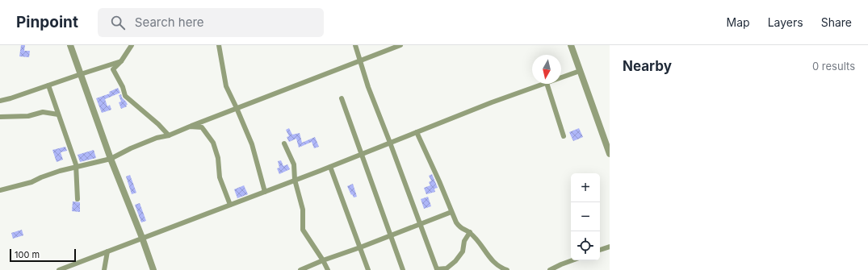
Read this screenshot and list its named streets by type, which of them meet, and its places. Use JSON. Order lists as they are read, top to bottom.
{
  "scale_bar": "100 m",
  "north": "bottom",
  "page": {
    "header": "Pinpoint",
    "search": "Search here",
    "nav": ["Map", "Layers", "Share"],
    "heading": ["Nearby", "0 results"],
    "map_buttons": ["+", "−"],
    "scale": "100 m"
  }
}
